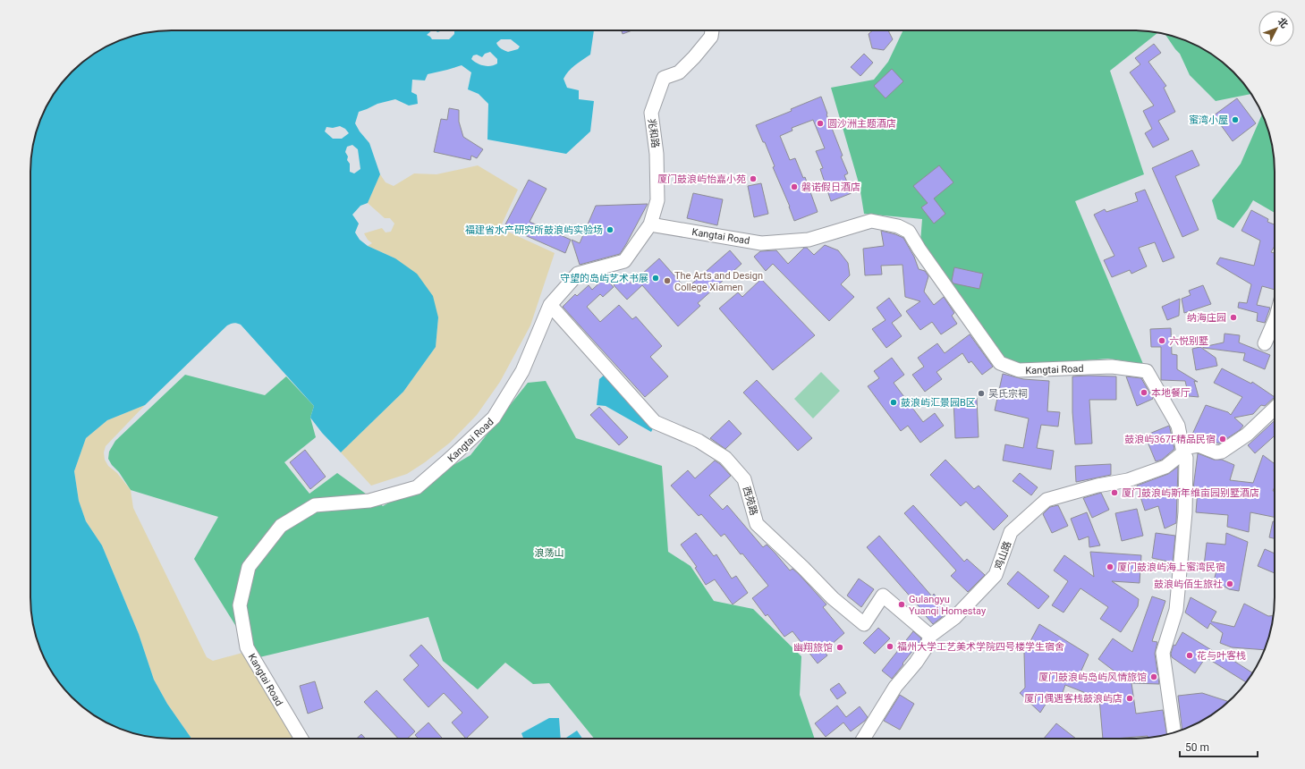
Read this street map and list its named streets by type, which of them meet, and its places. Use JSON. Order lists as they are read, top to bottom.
{
  "streets": {
    "street": [
      "兆和路",
      "Kangtai Road",
      "西苑路",
      "鸡山路"
    ]
  },
  "crossings": [
    ["兆和路", "Kangtai Road"],
    ["Kangtai Road", "西苑路"],
    ["Kangtai Road", "鸡山路"],
    ["西苑路", "鸡山路"]
  ],
  "parks": ["浪荡山"],
  "places": [
    "蜜湾小屋",
    "圆沙洲主题酒店",
    "厦门鼓浪屿怡嘉小苑",
    "磐诺假日酒店",
    "福建省水产研究所鼓浪屿实验场",
    "守望的岛屿艺术书展",
    "The Arts and Design College Xiamen",
    "纳海庄园",
    "六悦别墅",
    "本地餐厅",
    "吴氏宗祠",
    "鼓浪屿汇景园B区",
    "鼓浪屿367F精品民宿",
    "厦门鼓浪屿斯年维亩园别墅酒店",
    "厦门鼓浪屿海上蜜湾民宿",
    "鼓浪屿佰生旅社",
    "Gulangyu Yuanqi Homestay",
    "福州大学工艺美术学院四号楼学生宿舍",
    "幽翔旅馆",
    "花与叶客栈",
    "厦门鼓浪屿岛屿风情旅馆",
    "厦门偶遇客栈鼓浪屿店"
  ],
  "scale_bar": "50 m",
  "north": "top right"
}
